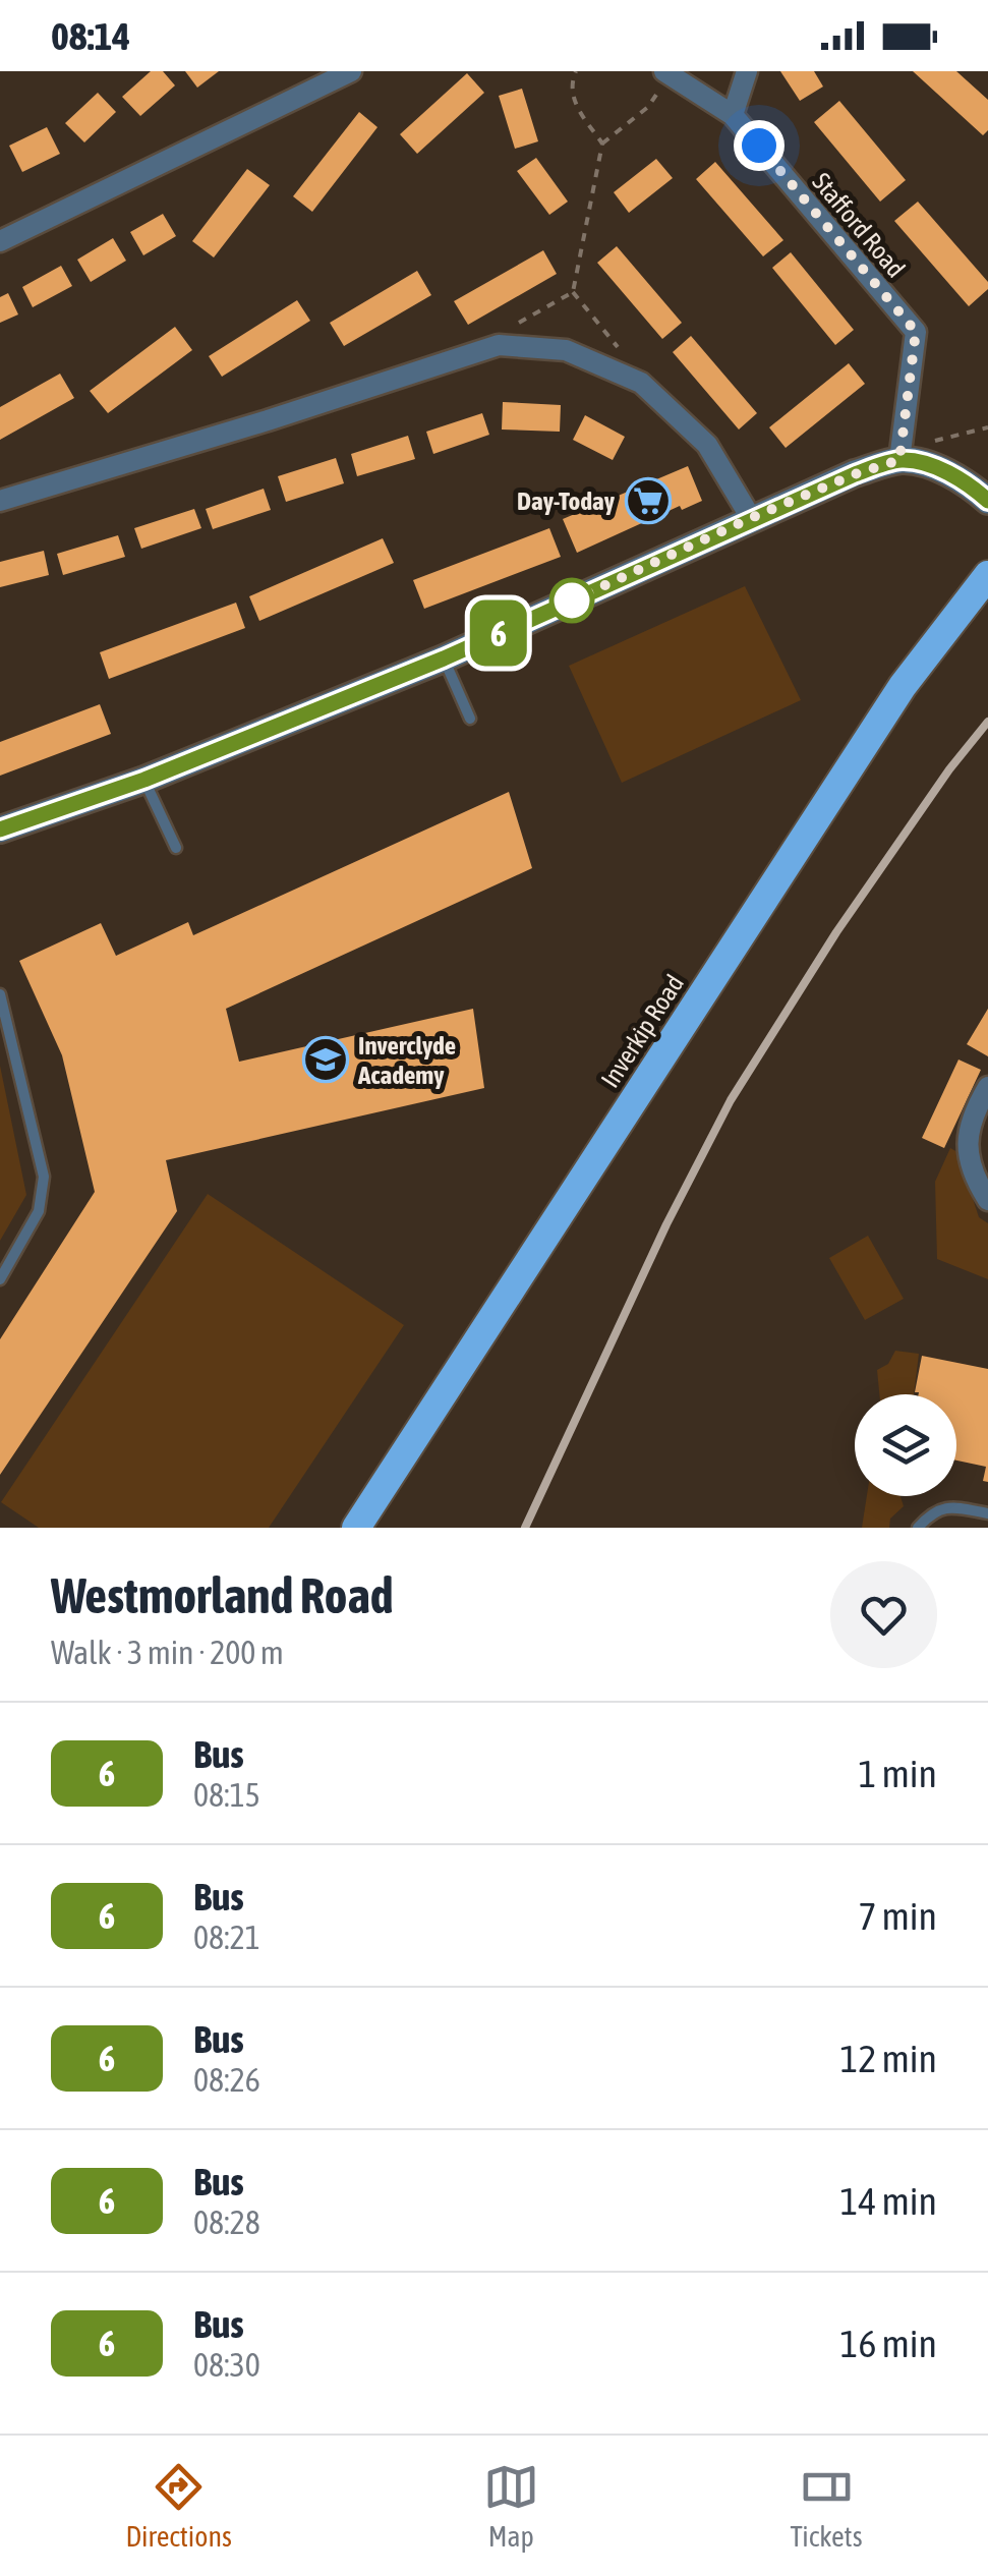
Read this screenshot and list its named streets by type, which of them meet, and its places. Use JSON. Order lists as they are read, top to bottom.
{
  "streets": {
    "highway": ["Inverkip Road"],
    "street": ["Stafford Road"]
  },
  "places": {
    "supermarket": ["Day-Today"],
    "school or university": ["Inverclyde Academy"]
  },
  "lines": ["bus line 6"],
  "page": {
    "status": "08:14",
    "on_map": "6",
    "heading": ["Westmorland Road", "Walk · 3 min · 200 m"],
    "list": [
      {
        "mark": "6",
        "name": "Bus",
        "note": "08:15",
        "value": "1 min"
      },
      {
        "mark": "6",
        "name": "Bus",
        "note": "08:21",
        "value": "7 min"
      },
      {
        "mark": "6",
        "name": "Bus",
        "note": "08:26",
        "value": "12 min"
      },
      {
        "mark": "6",
        "name": "Bus",
        "note": "08:28",
        "value": "14 min"
      },
      {
        "mark": "6",
        "name": "Bus",
        "note": "08:30",
        "value": "16 min"
      }
    ],
    "tabs": ["Directions", "Map", "Tickets"]
  }
}
